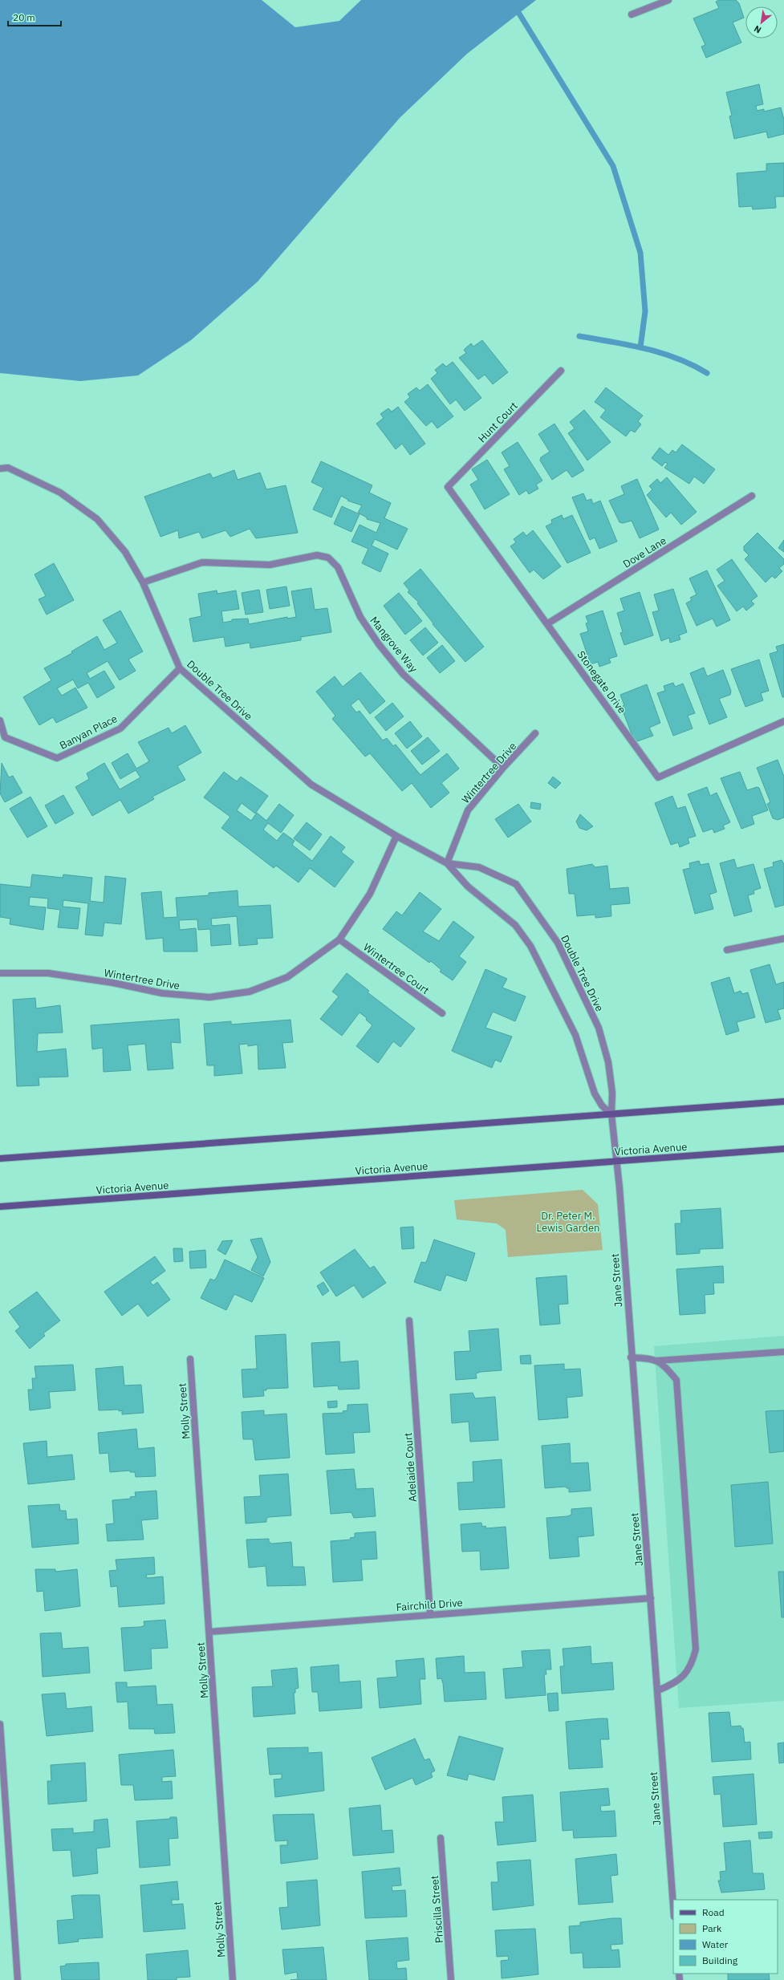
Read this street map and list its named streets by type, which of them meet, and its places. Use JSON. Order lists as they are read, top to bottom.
{
  "streets": {
    "main road": ["Victoria Avenue"],
    "street": [
      "Hunt Court",
      "Dove Lane",
      "Mangrove Way",
      "Stonegate Drive",
      "Double Tree Drive",
      "Banyan Place",
      "Wintertree Drive",
      "Wintertree Court",
      "Jane Street",
      "Molly Street",
      "Adelaide Court",
      "Fairchild Drive",
      "Priscilla Street"
    ]
  },
  "crossings": [
    ["Hunt Court", "Stonegate Drive"],
    ["Dove Lane", "Stonegate Drive"],
    ["Mangrove Way", "Double Tree Drive"],
    ["Mangrove Way", "Wintertree Drive"],
    ["Double Tree Drive", "Banyan Place"],
    ["Double Tree Drive", "Wintertree Drive"],
    ["Double Tree Drive", "Victoria Avenue"],
    ["Double Tree Drive", "Jane Street"],
    ["Wintertree Drive", "Wintertree Court"],
    ["Victoria Avenue", "Jane Street"],
    ["Jane Street", "Fairchild Drive"],
    ["Molly Street", "Fairchild Drive"],
    ["Adelaide Court", "Fairchild Drive"]
  ],
  "parks": ["Dr. Peter M. Lewis Garden"],
  "legend": [
    "Road",
    "Park",
    "Water",
    "Building"
  ],
  "scale_bar": "20 m",
  "north": "bottom left"
}
